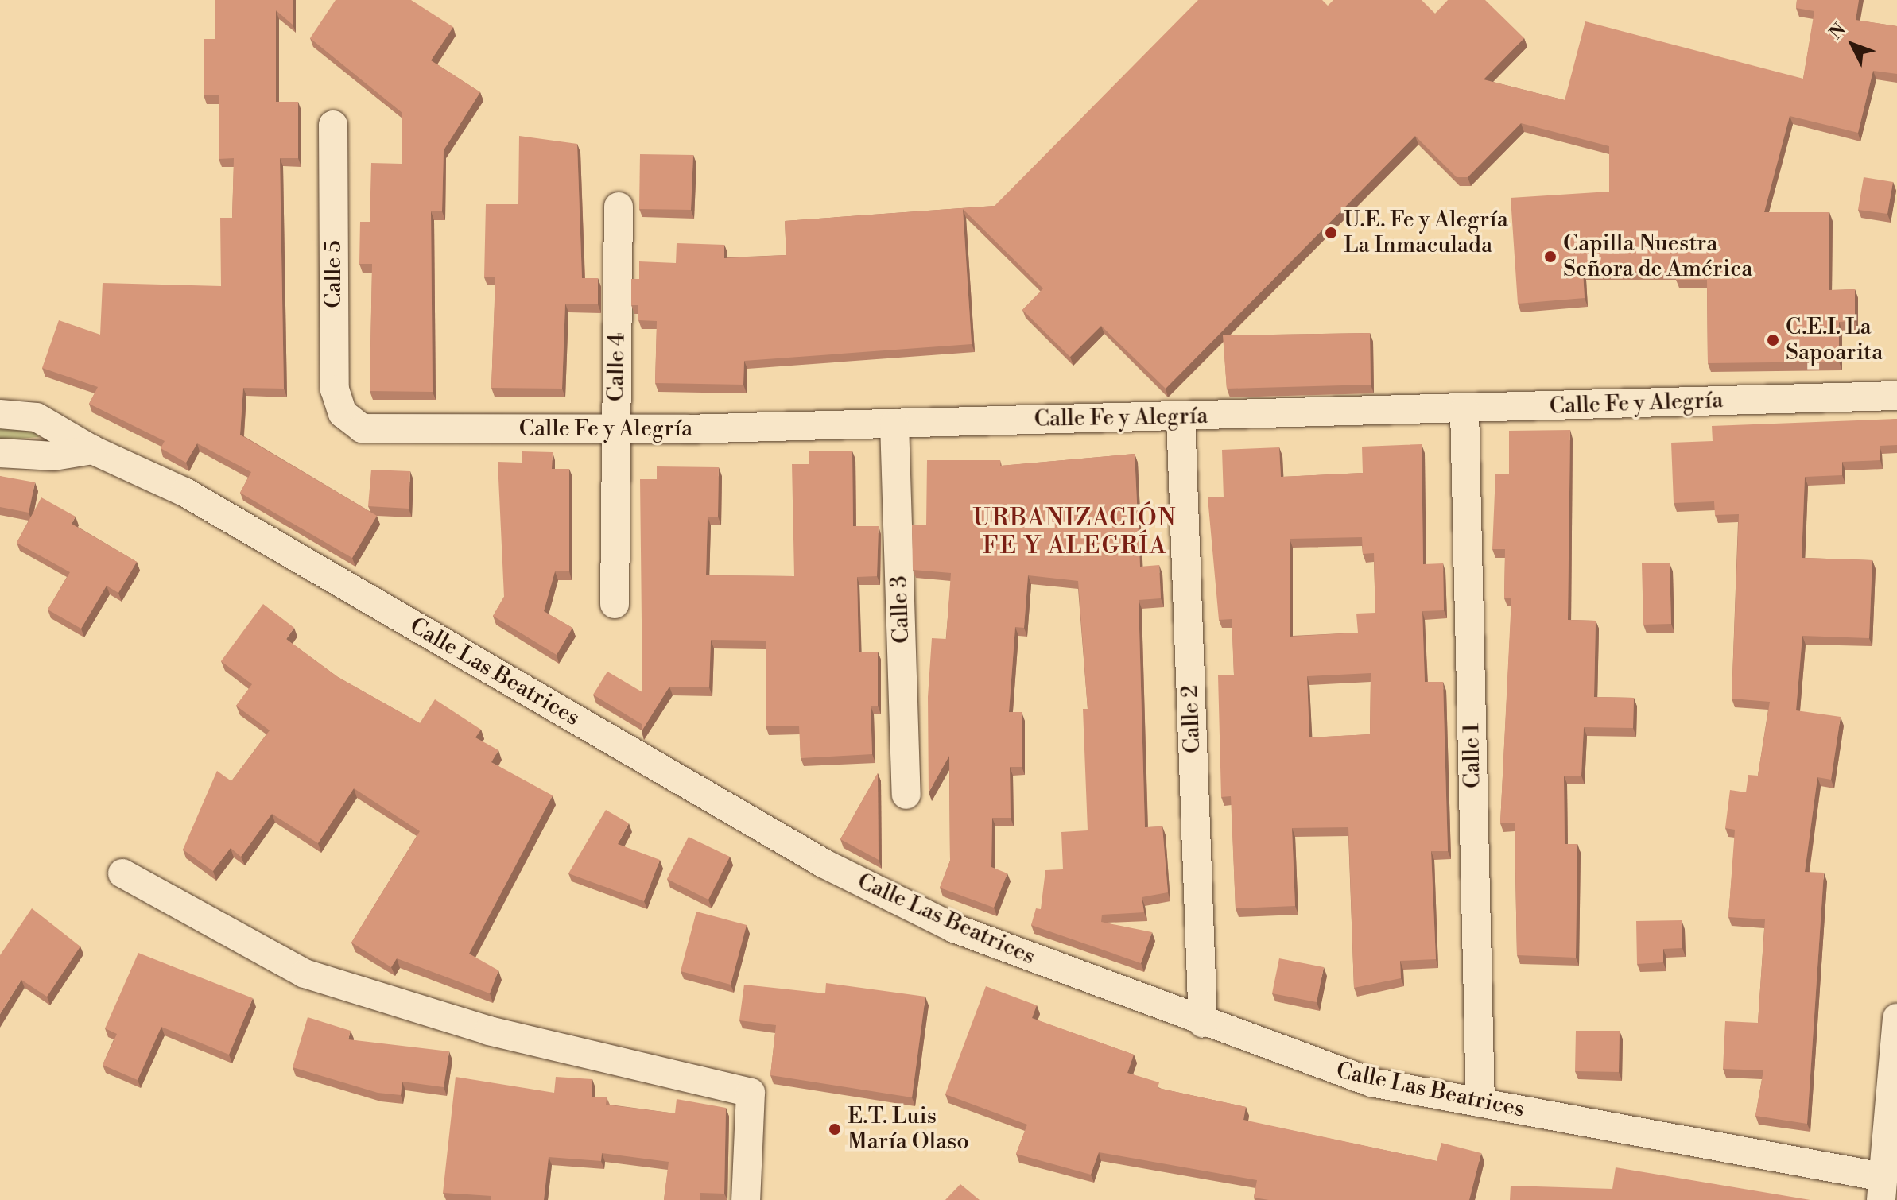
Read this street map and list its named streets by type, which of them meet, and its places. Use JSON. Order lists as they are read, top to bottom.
{
  "streets": {
    "street": [
      "Calle 5",
      "Calle 4",
      "Calle Fe y Alegría",
      "Calle 3",
      "Calle Las Beatrices",
      "Calle 2",
      "Calle 1"
    ]
  },
  "crossings": [
    ["Calle 5", "Calle Fe y Alegría"],
    ["Calle 4", "Calle Fe y Alegría"],
    ["Calle Fe y Alegría", "Calle 3"],
    ["Calle Fe y Alegría", "Calle 2"],
    ["Calle Fe y Alegría", "Calle 1"],
    ["Calle Las Beatrices", "Calle 2"],
    ["Calle Las Beatrices", "Calle 1"]
  ],
  "districts": ["URBANIZACIÓN FE Y ALEGRÍA"],
  "places": [
    "U.E. Fe y Alegría La Inmaculada",
    "Capilla Nuestra Señora de América",
    "C.E.I. La Sapoarita",
    "E.T. Luis María Olaso"
  ],
  "north": "top left"
}
